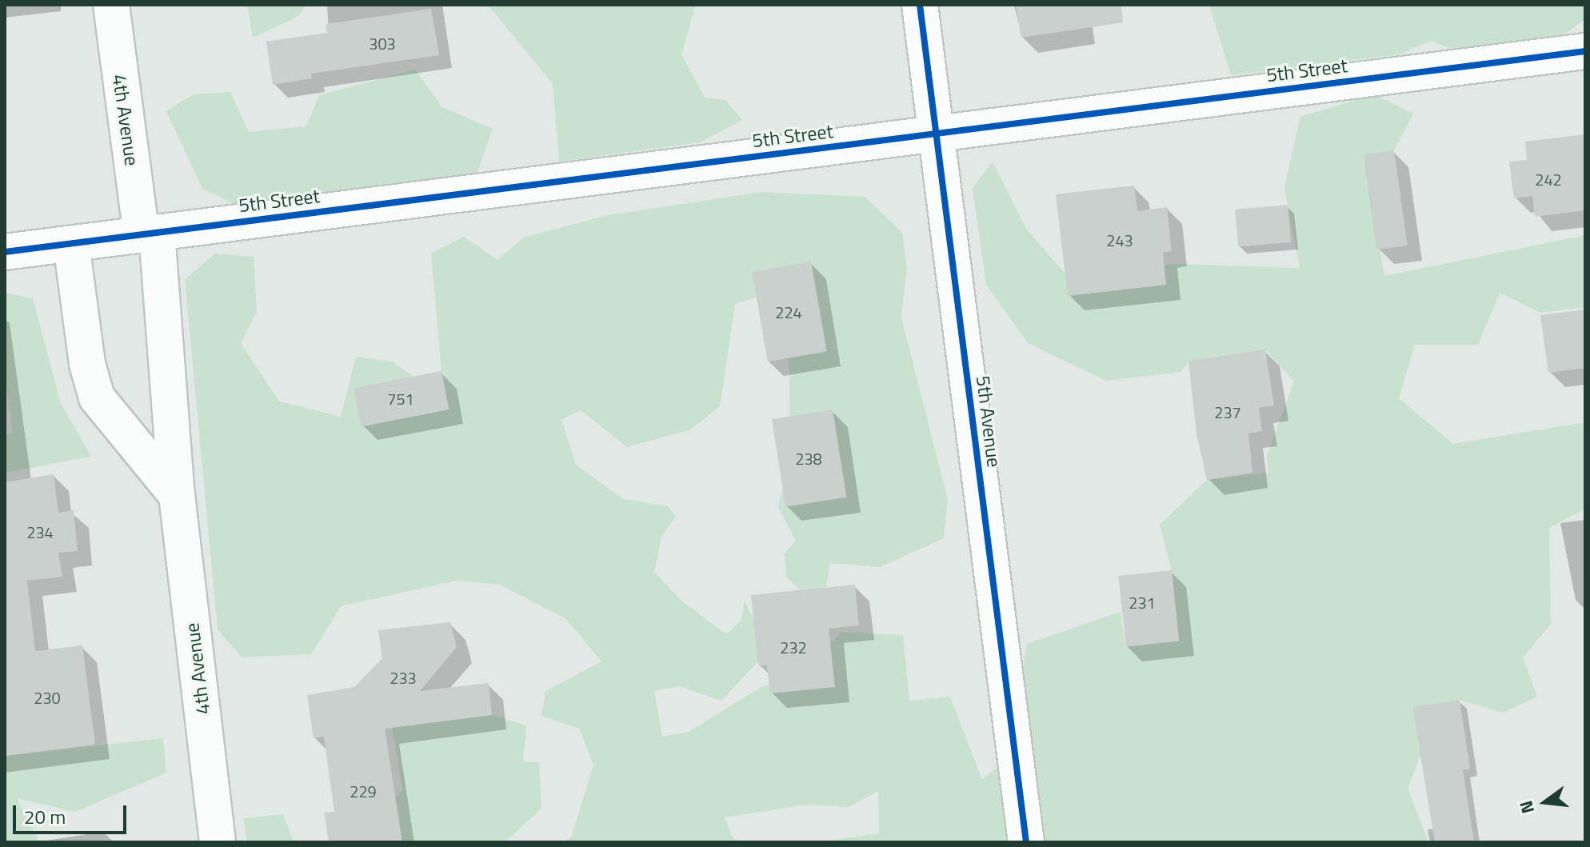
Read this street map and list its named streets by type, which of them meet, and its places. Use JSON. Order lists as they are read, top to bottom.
{
  "streets": {
    "street": ["5th Street", "4th Avenue", "5th Avenue"]
  },
  "crossings": [
    ["5th Street", "4th Avenue"],
    ["5th Street", "5th Avenue"]
  ],
  "house_numbers": [
    "303",
    "242",
    "243",
    "224",
    "751",
    "237",
    "238",
    "234",
    "231",
    "232",
    "233",
    "230",
    "229"
  ],
  "scale_bar": "20 m",
  "north": "left"
}
